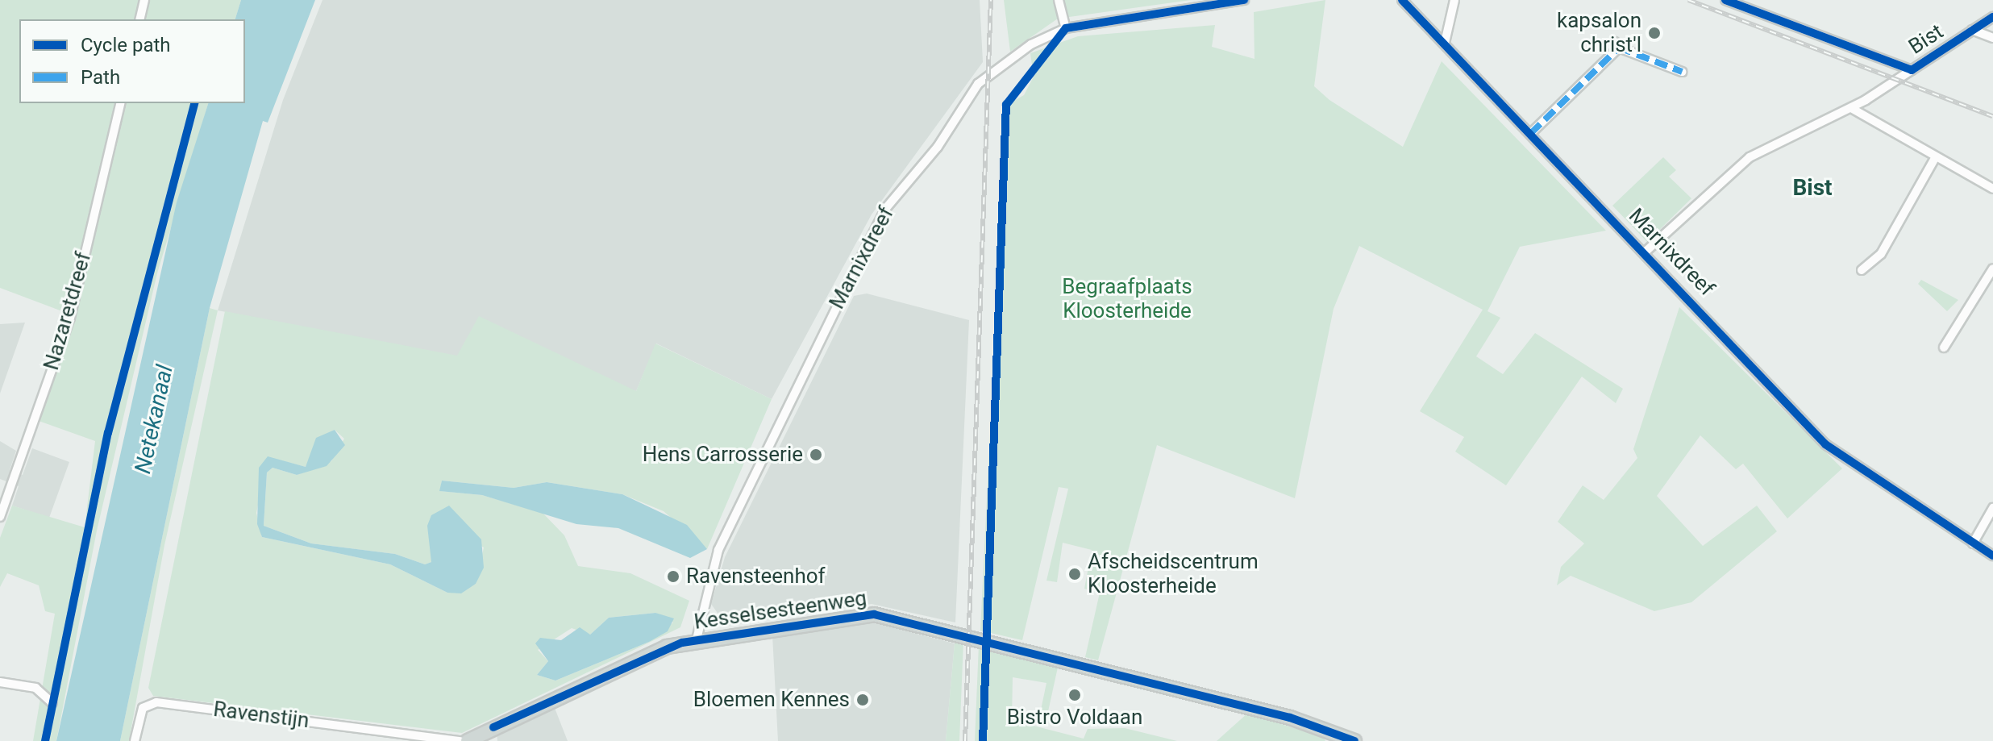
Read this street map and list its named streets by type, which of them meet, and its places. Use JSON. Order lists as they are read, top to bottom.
{
  "streets": {
    "main road": ["Kesselsesteenweg"],
    "street": [
      "Bist",
      "Marnixdreef",
      "Nazaretdreef",
      "Ravenstijn"
    ]
  },
  "crossings": [
    ["Bist", "Marnixdreef"],
    ["Marnixdreef", "Kesselsesteenweg"]
  ],
  "districts": ["Bist"],
  "water": ["Netekanaal"],
  "parks": ["Begraafplaats Kloosterheide"],
  "places": [
    "kapsalon christ'l",
    "Hens Carrosserie",
    "Afscheidscentrum Kloosterheide",
    "Ravensteenhof",
    "Bistro Voldaan",
    "Bloemen Kennes"
  ],
  "legend": ["Cycle path", "Path"]
}
